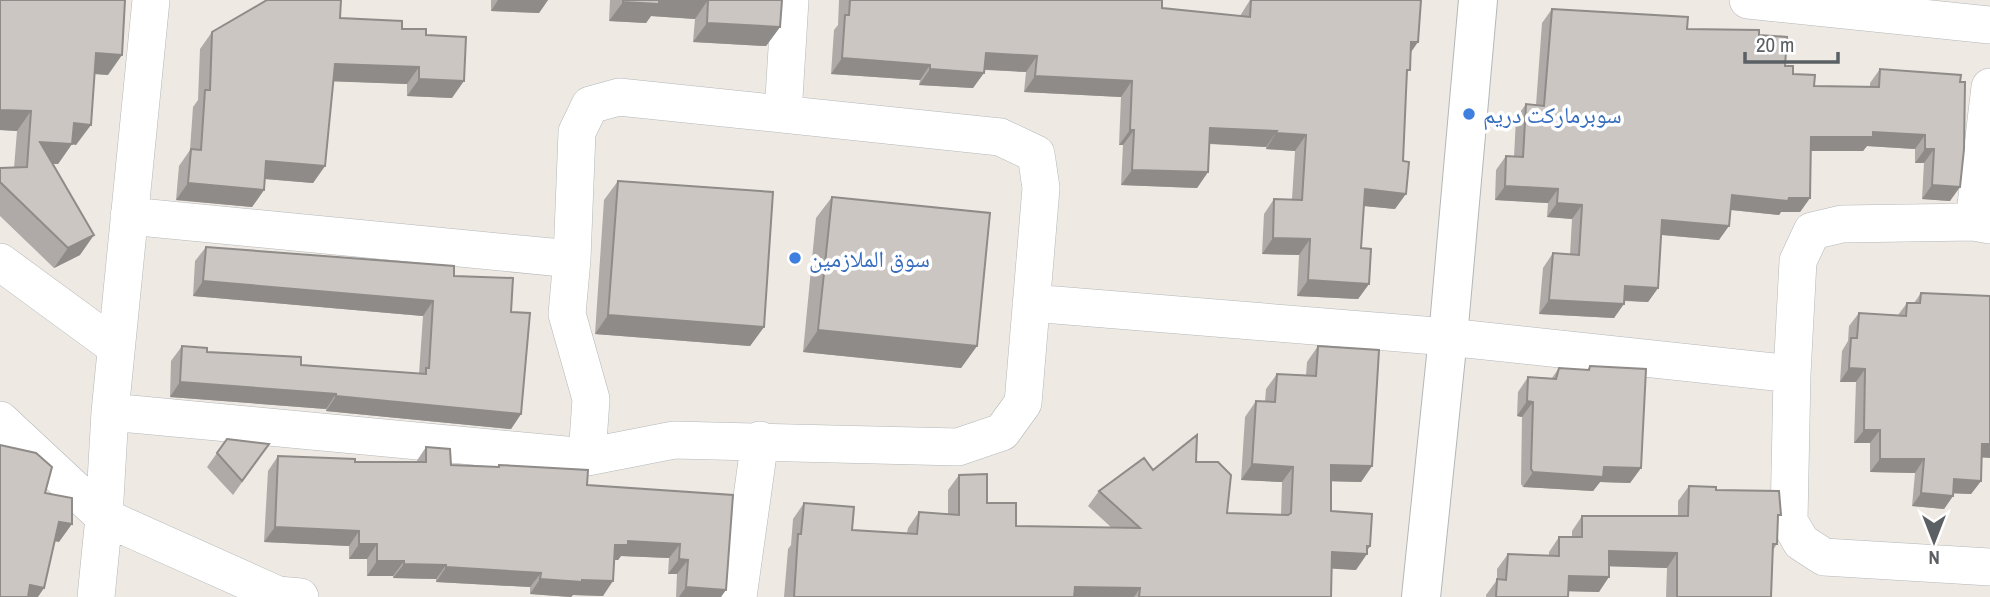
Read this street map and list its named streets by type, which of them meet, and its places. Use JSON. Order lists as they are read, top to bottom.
{
  "places": ["سوبرماركت دريم", "سوق الملازمين"],
  "scale_bar": "20 m",
  "north": "bottom"
}
